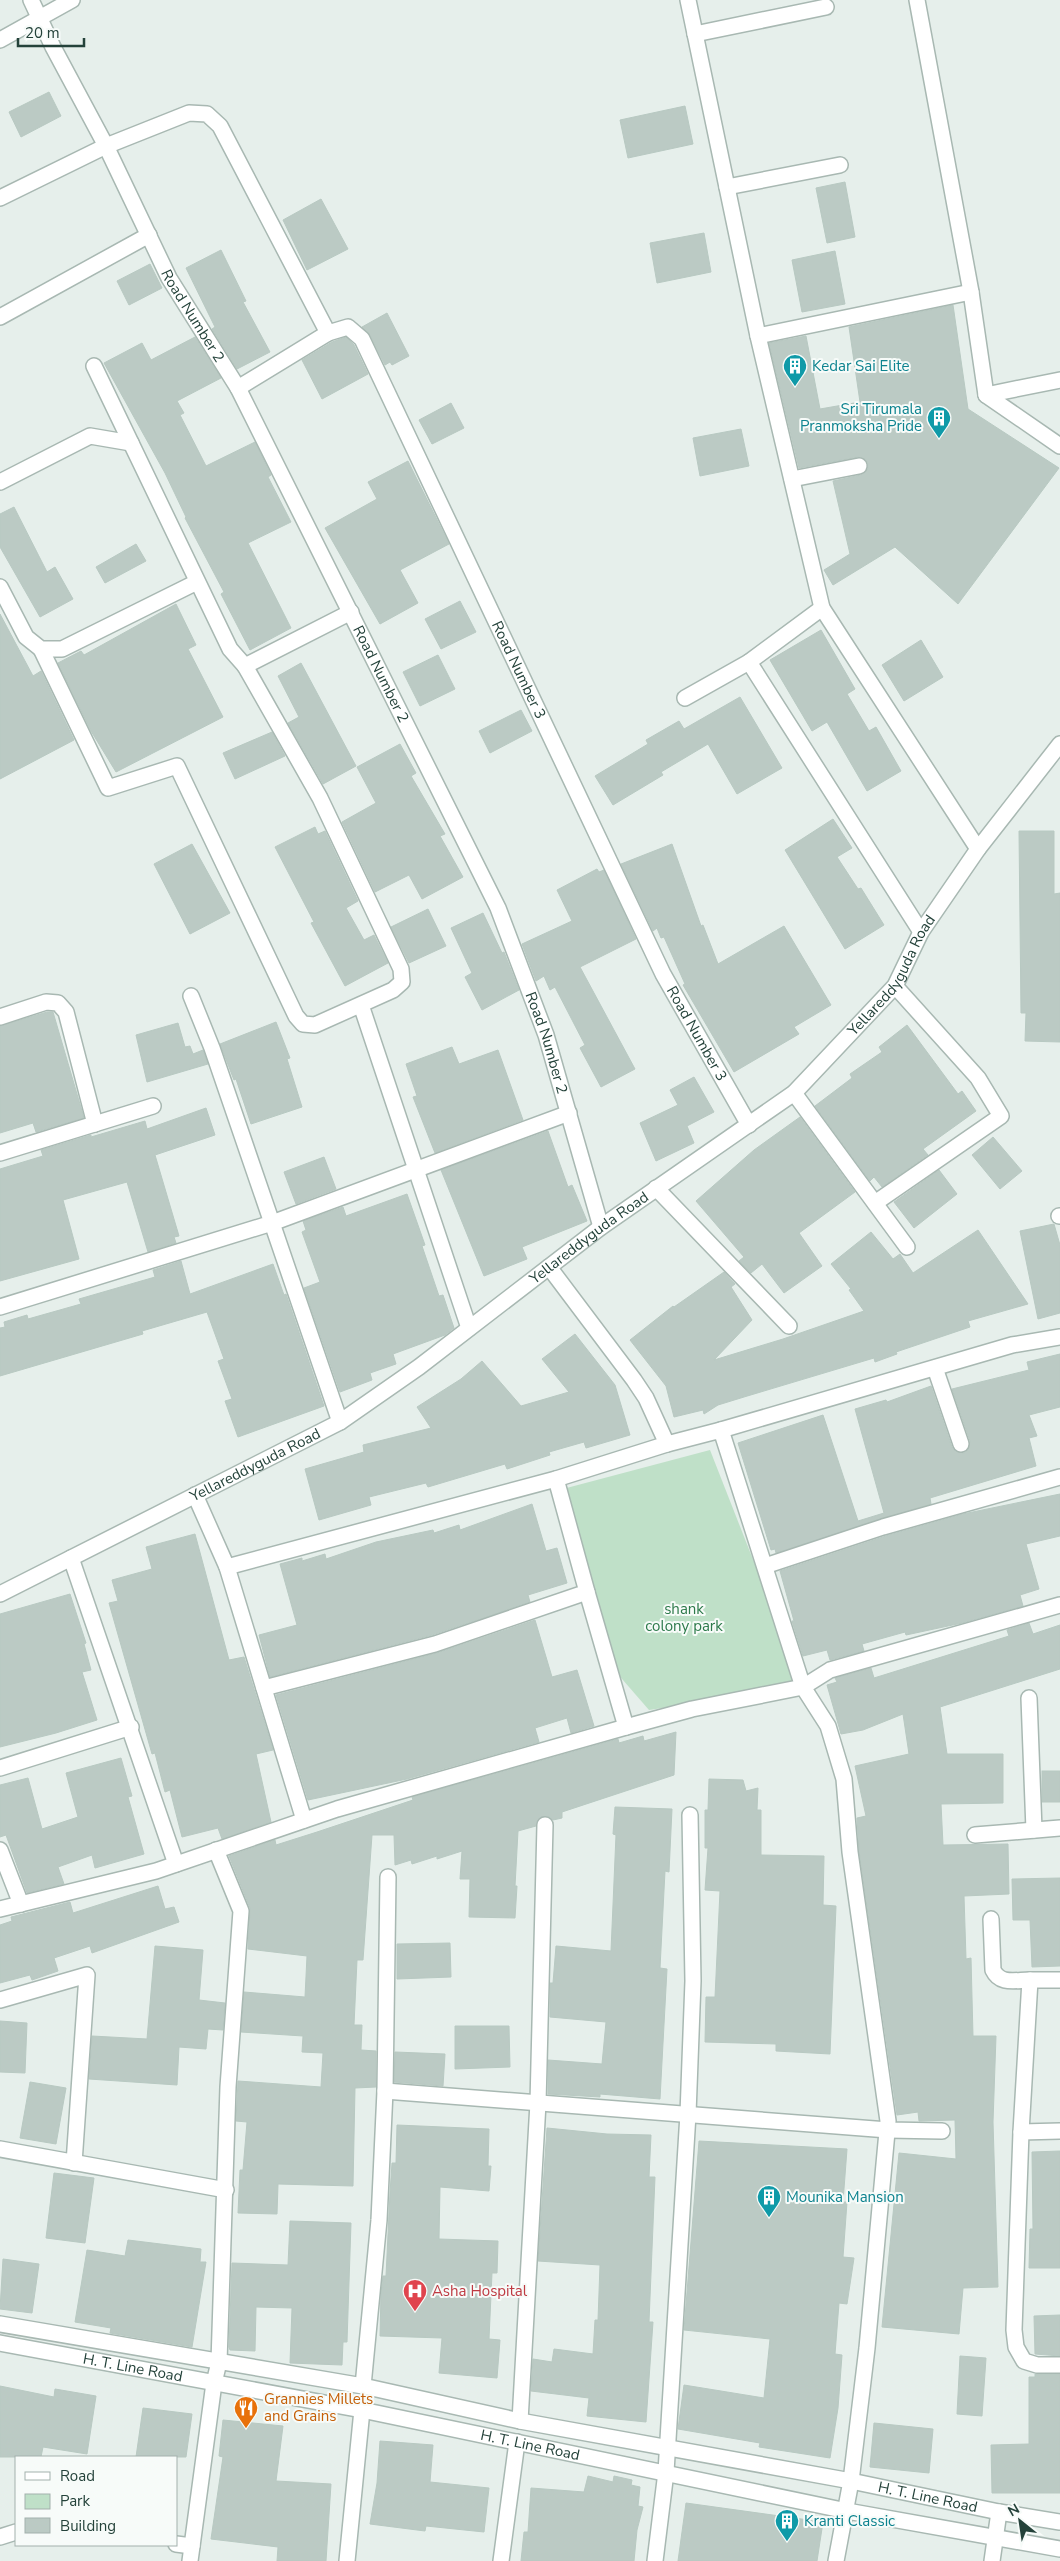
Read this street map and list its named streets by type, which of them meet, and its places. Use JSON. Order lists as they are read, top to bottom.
{
  "streets": {
    "street": [
      "Road Number 2",
      "Road Number 3",
      "Yellareddyguda Road",
      "H. T. Line Road"
    ]
  },
  "crossings": [
    ["Road Number 2", "Road Number 3"],
    ["Road Number 2", "Yellareddyguda Road"],
    ["Road Number 3", "Yellareddyguda Road"]
  ],
  "parks": ["shank colony park"],
  "places": {
    "building": [
      "Kedar Sai Elite",
      "Sri Tirumala Pranmoksha Pride",
      "Mounika Mansion",
      "Kranti Classic"
    ],
    "hospital": ["Asha Hospital"],
    "restaurant": ["Grannies Millets and Grains"]
  },
  "legend": ["Road", "Park", "Building"],
  "scale_bar": "20 m",
  "north": "top left"
}
